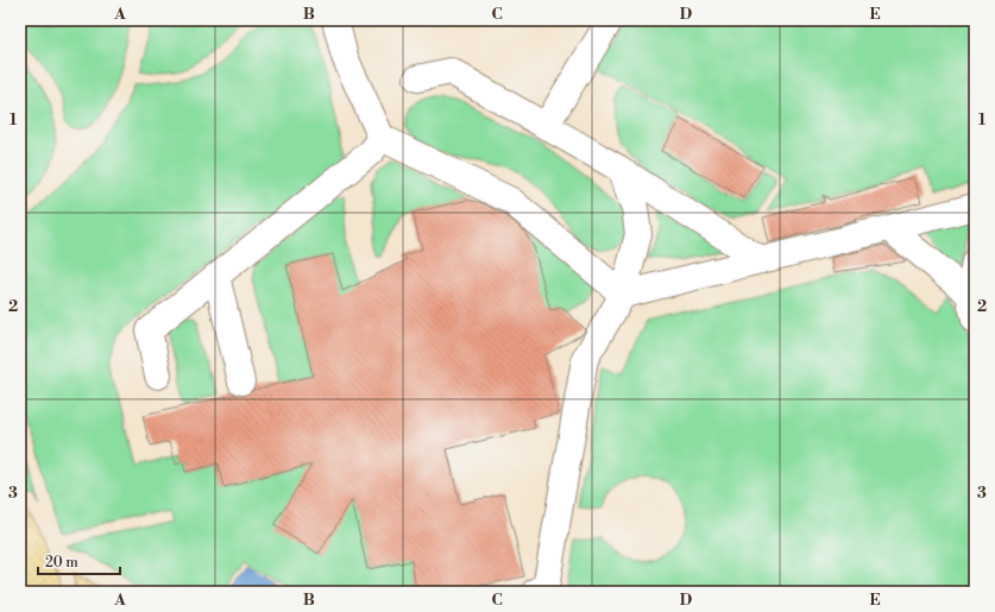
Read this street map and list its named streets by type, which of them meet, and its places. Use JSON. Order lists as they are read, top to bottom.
{
  "scale_bar": "20 m",
  "grid": {
    "columns": [
      "A",
      "B",
      "C",
      "D",
      "E"
    ],
    "rows": ["1", "2", "3"]
  }
}
